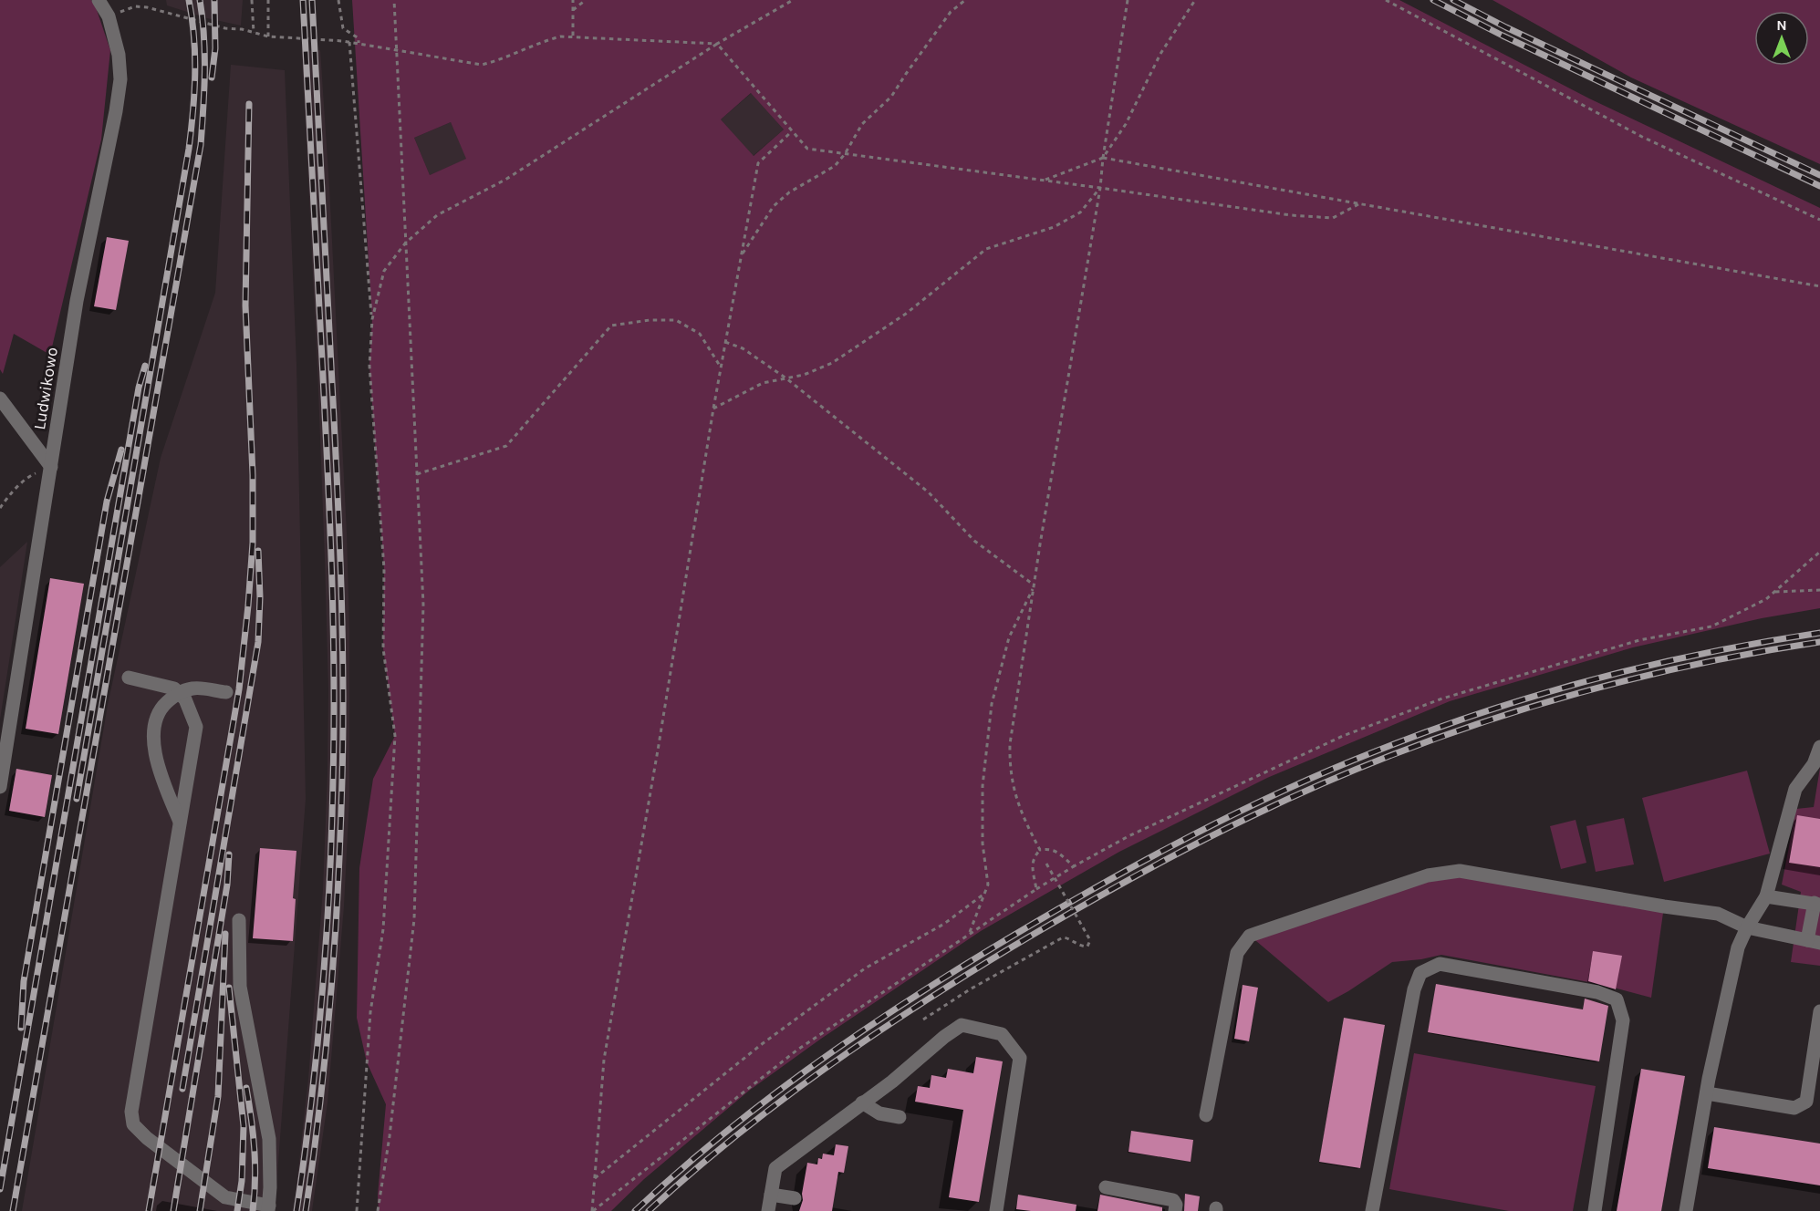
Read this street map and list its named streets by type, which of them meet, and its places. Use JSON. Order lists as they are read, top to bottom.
{
  "streets": {
    "street": ["Ludwikowo"]
  },
  "north": "top"
}
